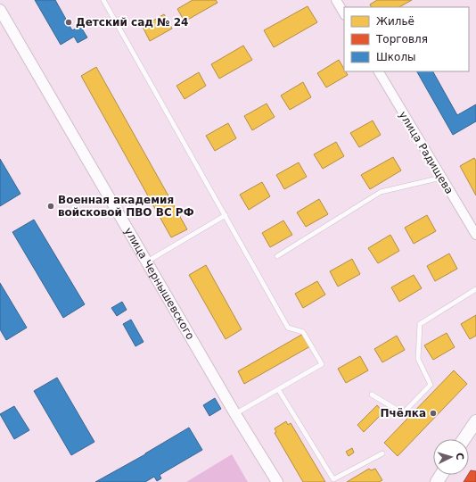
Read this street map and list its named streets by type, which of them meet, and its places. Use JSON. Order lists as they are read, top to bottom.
{
  "streets": {
    "street": ["улица Радищева", "улица Чернышевского"]
  },
  "places": ["Детский сад № 24", "Военная академия войсковой ПВО ВС РФ", "Пчёлка"],
  "legend": ["Жильё", "Торговля", "Школы"],
  "north": "right"
}
